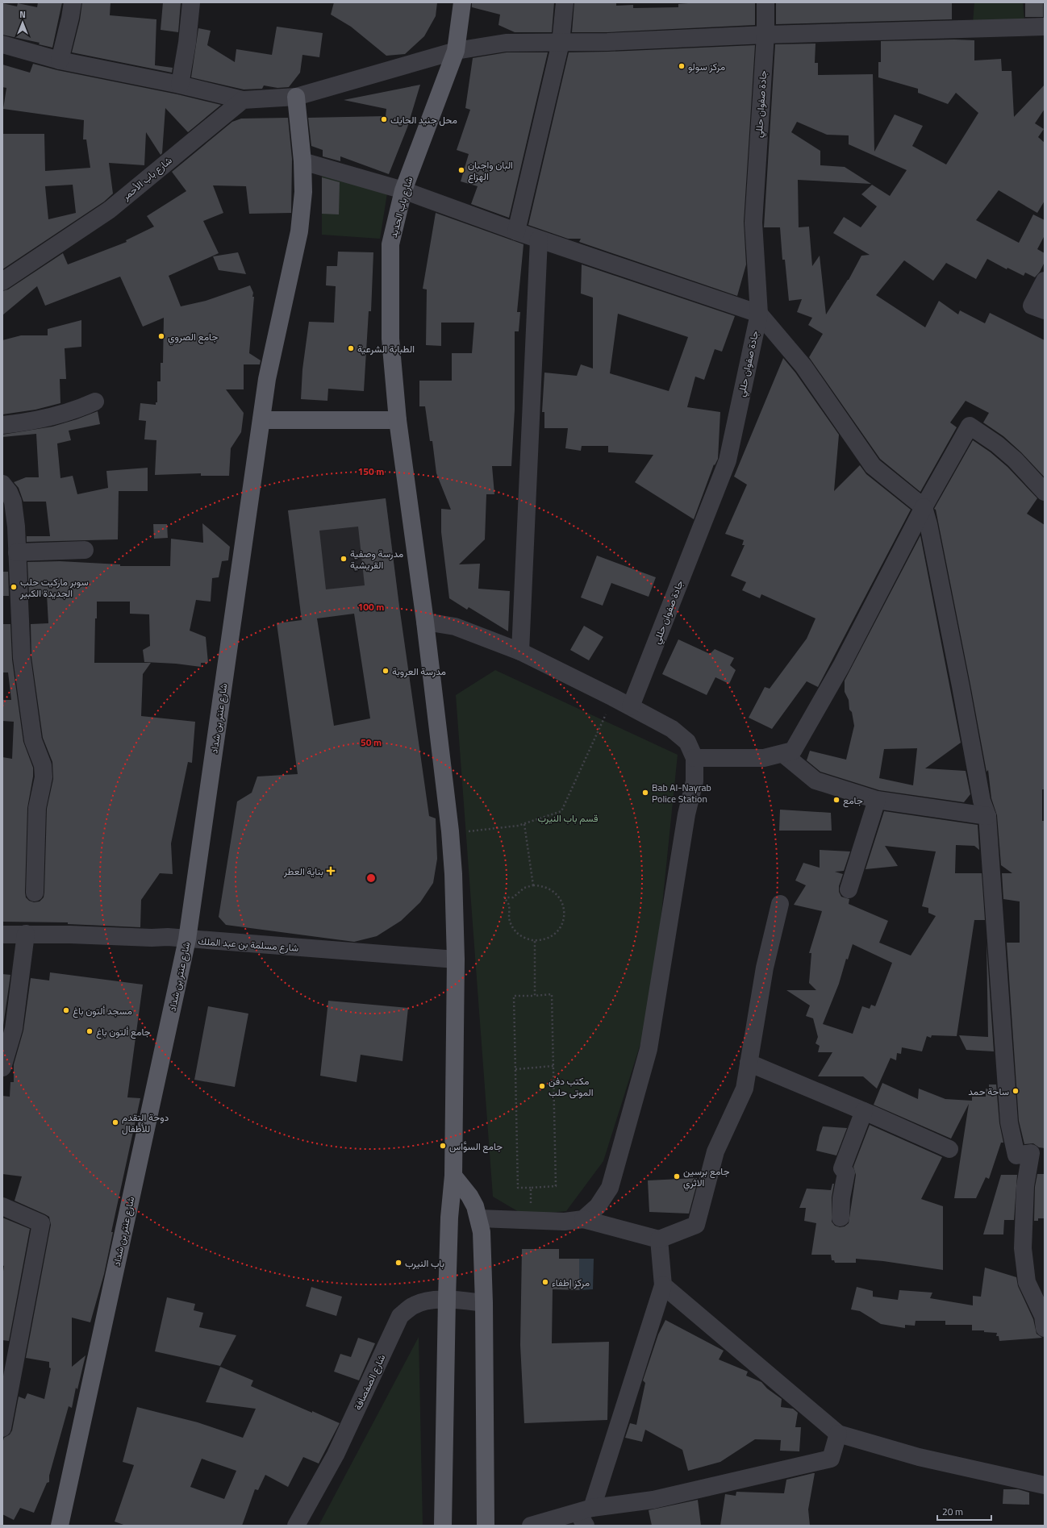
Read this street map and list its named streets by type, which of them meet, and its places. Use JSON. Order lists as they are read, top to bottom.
{
  "streets": {
    "main road": ["شارع باب الحديد", "شارع عنتر بن شداد"],
    "street": [
      "جادة صفوان حللي",
      "شارع باب الأحمر",
      "شارع مسلمة بن عبد الملك",
      "شارع الصفصافة"
    ]
  },
  "crossings": [
    ["شارع باب الحديد", "شارع مسلمة بن عبد الملك"],
    ["شارع باب الحديد", "شارع الصفصافة"],
    ["شارع عنتر بن شداد", "شارع مسلمة بن عبد الملك"]
  ],
  "parks": ["قسم باب النيرب"],
  "places": {
    "other": [
      "مركز سولو",
      "محل جنيد الحايك",
      "البان واجبان الهزاع",
      "جامع الصروي",
      "الطبابة الشرعية",
      "مدرسة وصفية القريشية",
      "سوبر ماركيت حلب الجديدة الكبير",
      "مدرسة العروبة",
      "Bab Al-Nayrab Police Station",
      "جامع",
      "مسجد ألتون باغ",
      "جامع ألتون باغ",
      "مكتب دفن الموتى حلب",
      "ساحة حمد",
      "دوحة التقدم للأطفال",
      "جامع السوَّاس",
      "جامع برسين الاثري",
      "باب النيرب",
      "مركز إطفاء"
    ],
    "health": ["بناية العطر"]
  },
  "scale_bar": "20 m",
  "north": "top",
  "rings": ["150 m", "100 m", "50 m"]
}
